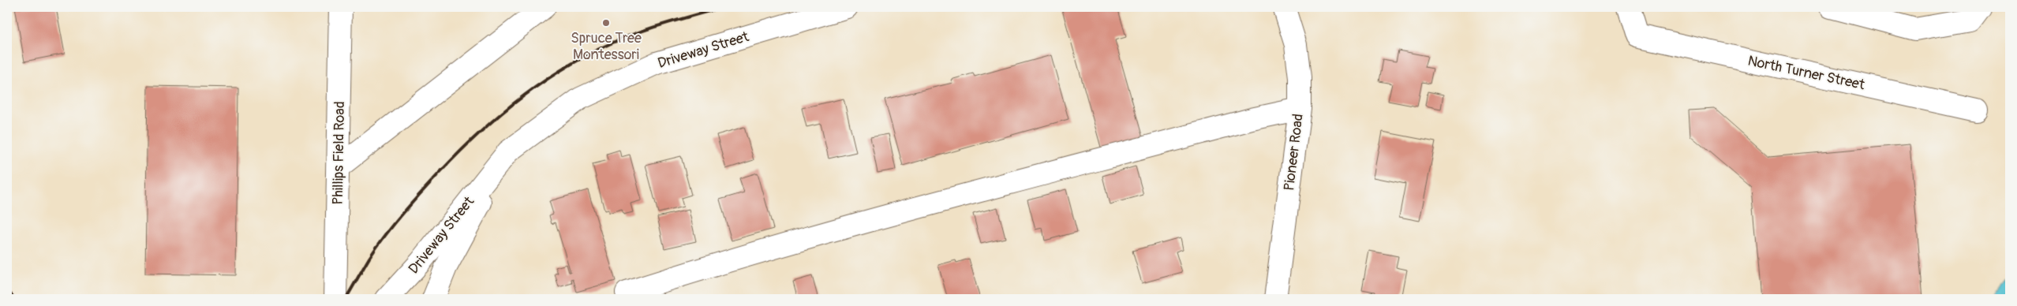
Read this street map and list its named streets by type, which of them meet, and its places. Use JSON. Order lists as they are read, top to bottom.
{
  "streets": {
    "street": [
      "Driveway Street",
      "North Turner Street",
      "Pioneer Road",
      "Phillips Field Road"
    ]
  },
  "places": ["Spruce Tree Montessori"]
}
